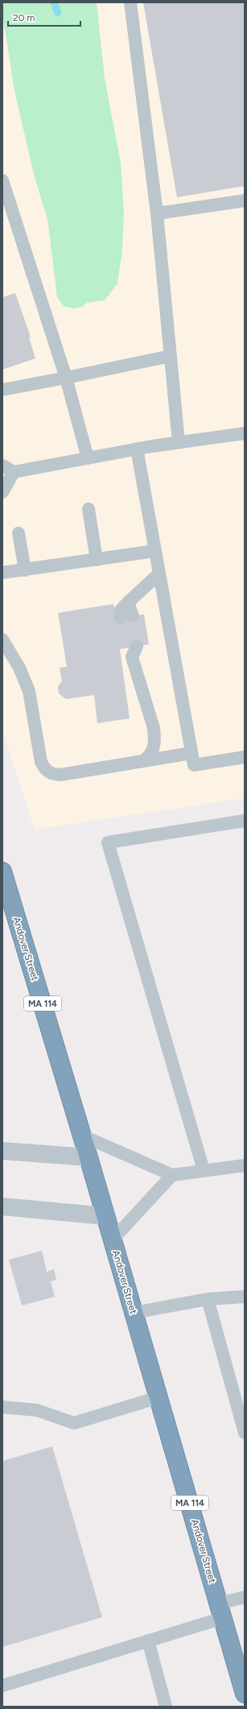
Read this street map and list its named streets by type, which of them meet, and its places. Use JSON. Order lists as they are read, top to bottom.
{
  "streets": {
    "highway": ["Andover Street", "MA 114"]
  },
  "scale_bar": "20 m"
}
